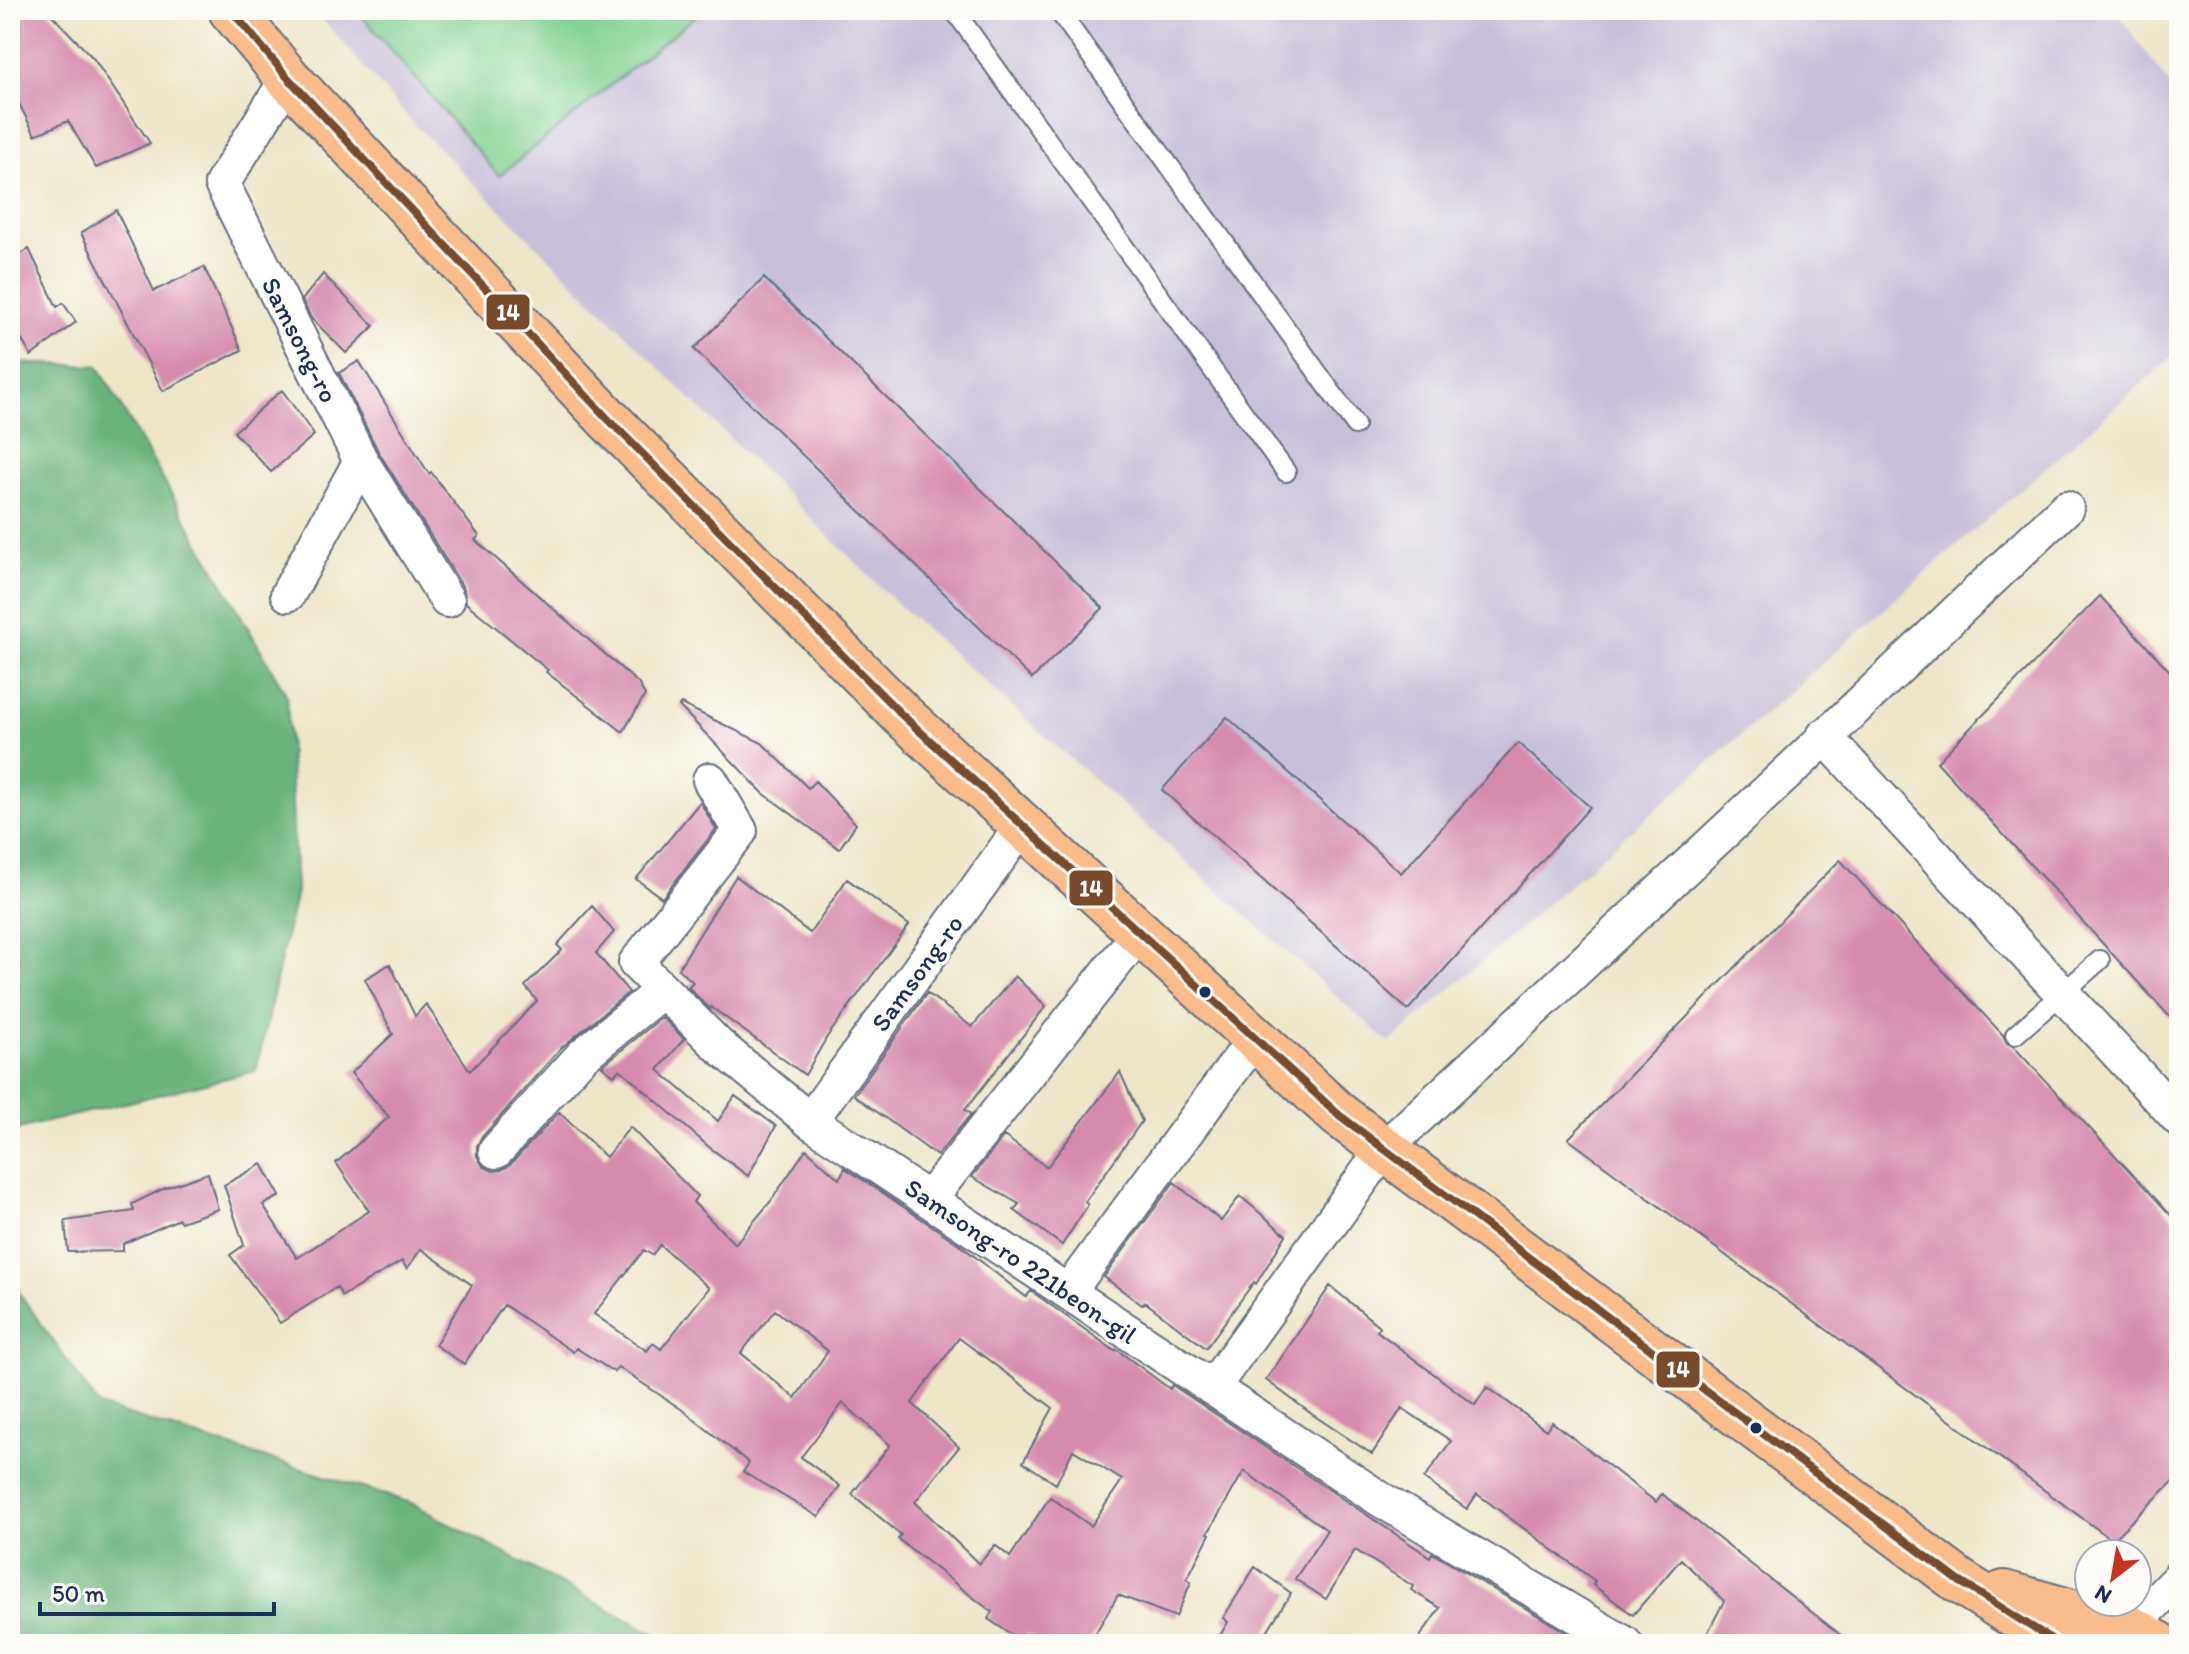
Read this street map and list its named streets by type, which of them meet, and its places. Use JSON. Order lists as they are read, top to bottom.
{
  "streets": {
    "street": ["Samsong-ro", "Samsong-ro 221beon-gil"]
  },
  "crossings": [
    ["Samsong-ro", "Samsong-ro 221beon-gil"]
  ],
  "lines": ["transit line 14"],
  "scale_bar": "50 m",
  "north": "bottom left"
}
